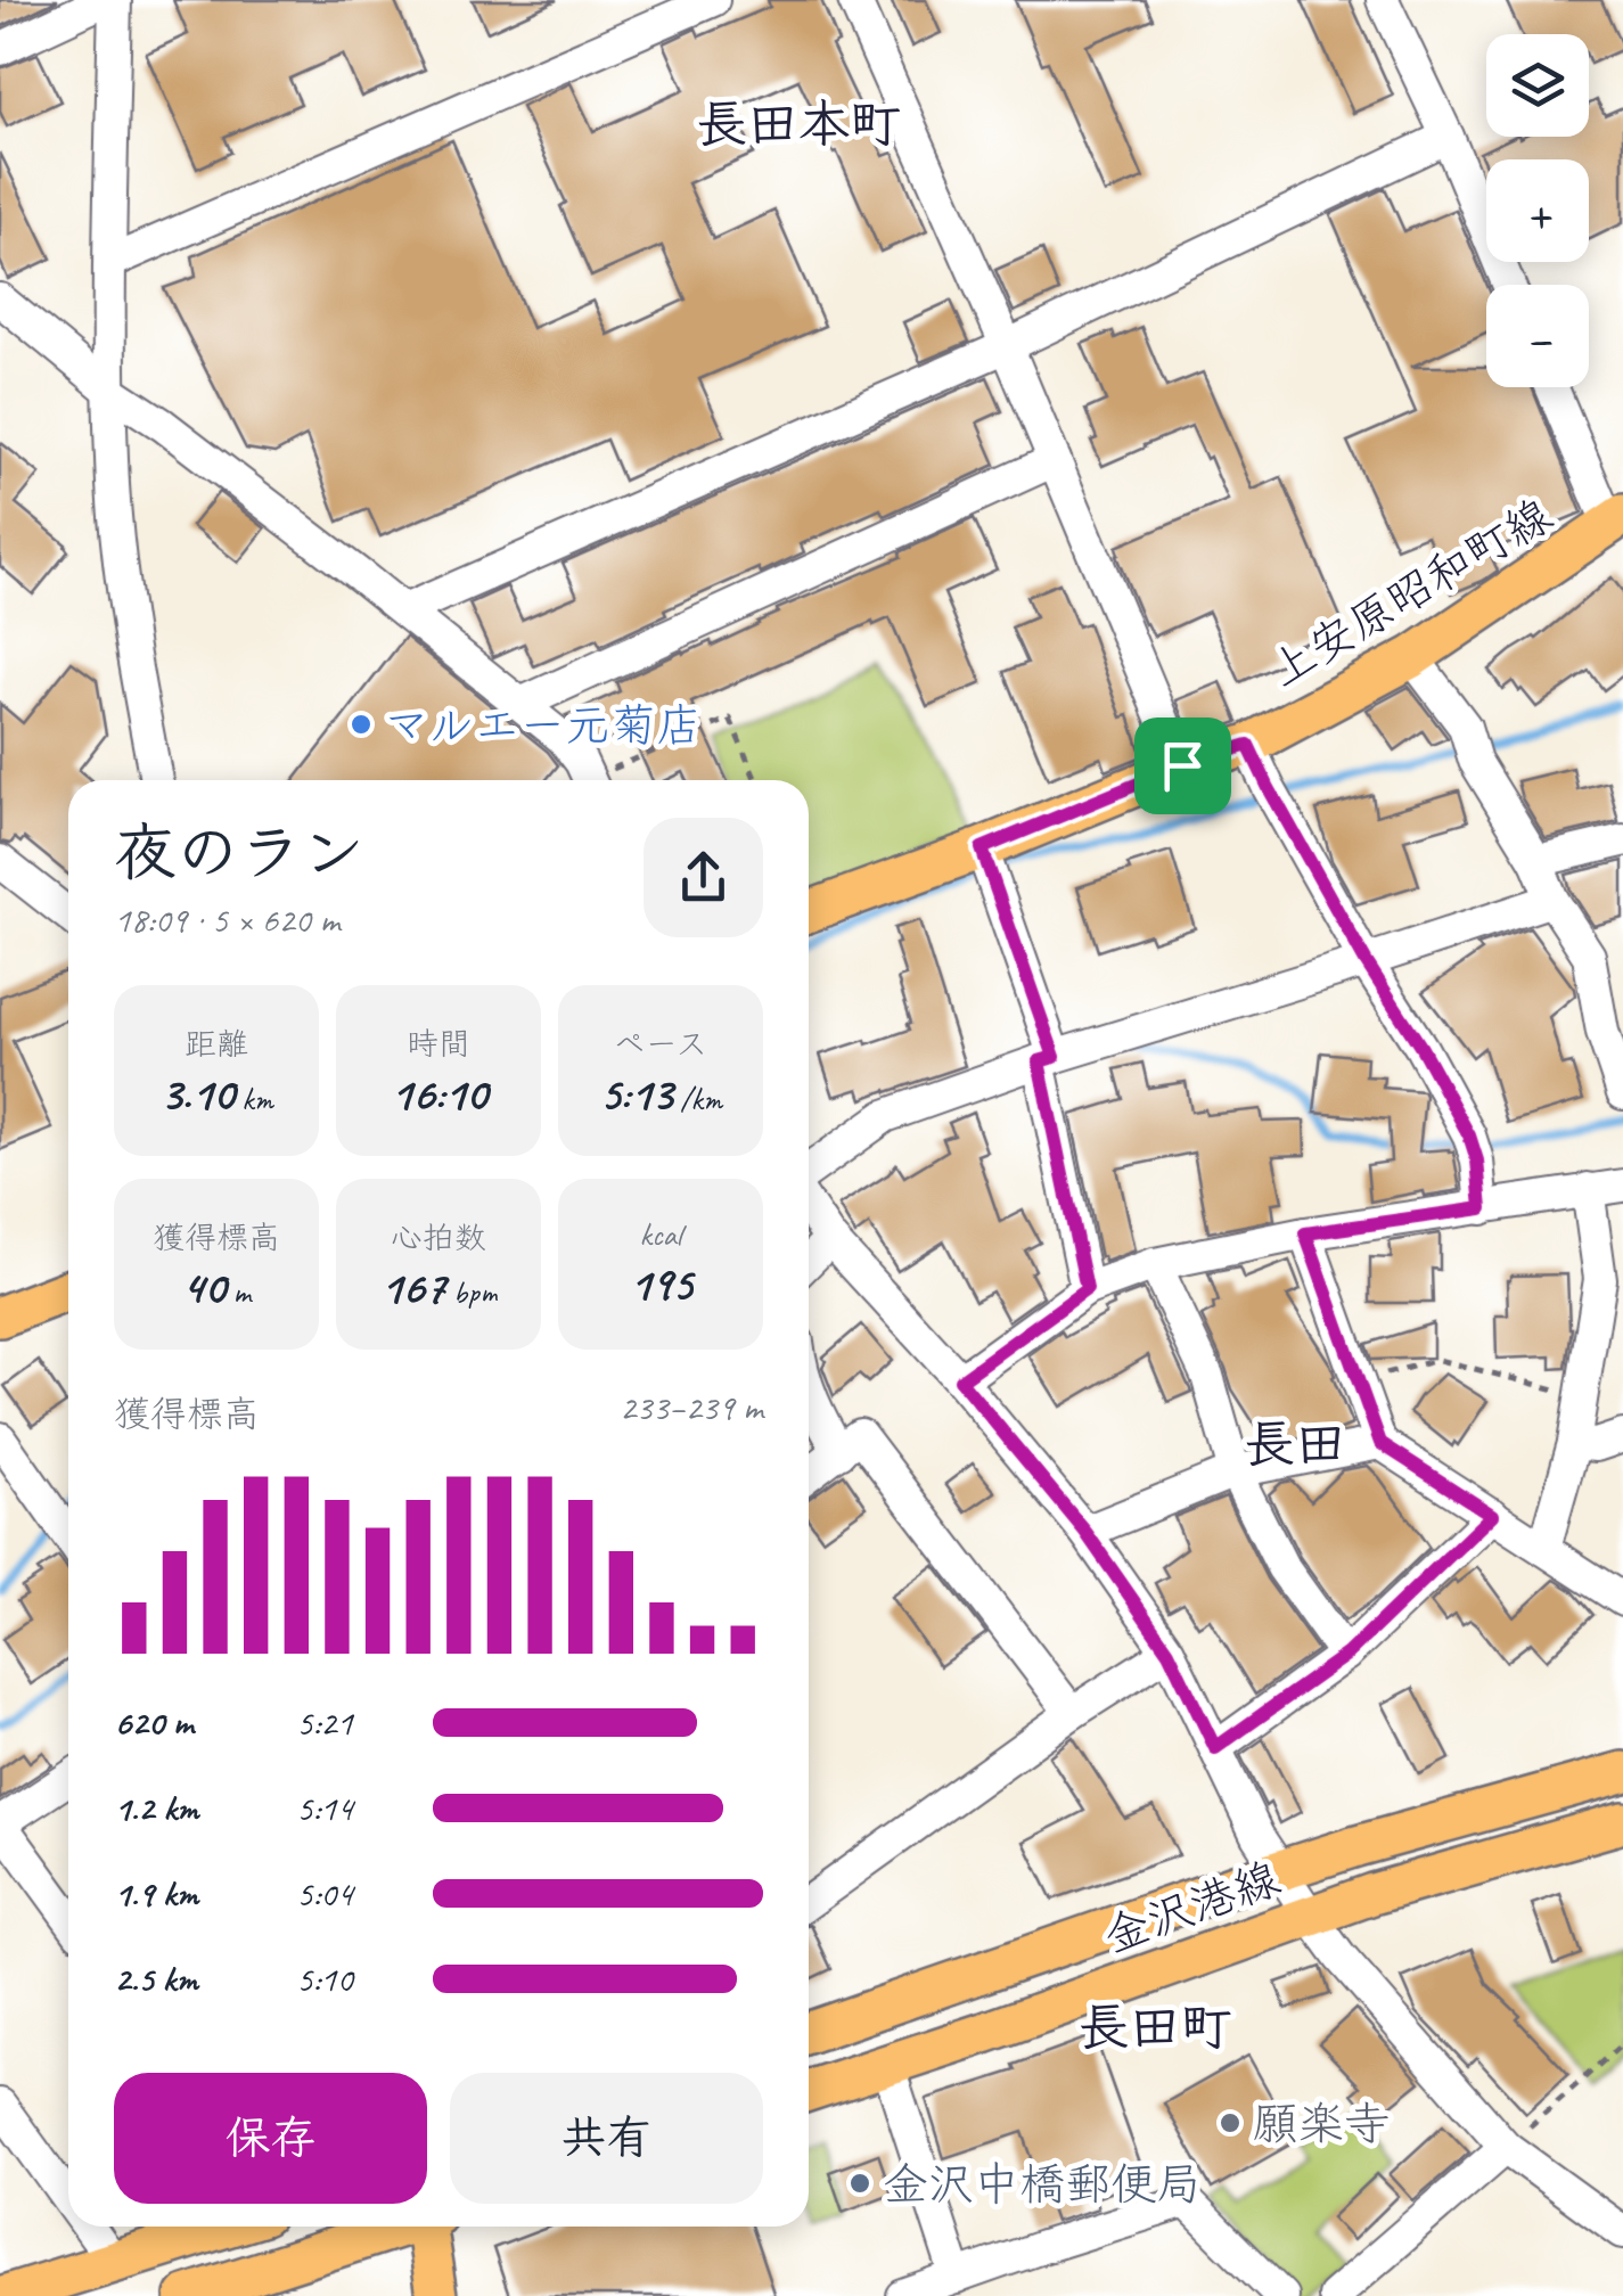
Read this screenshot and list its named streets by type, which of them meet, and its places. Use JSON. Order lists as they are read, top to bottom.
{
  "streets": {
    "main road": ["上安原昭和町線", "金沢港線"]
  },
  "districts": ["長田本町", "長田", "長田町"],
  "places": ["マルエー元菊店", "願楽寺", "金沢中橋郵便局"],
  "page": {
    "map_buttons": ["+", "−"],
    "heading": ["夜のラン", "18:09 · 5 × 620 m"],
    "stats": [
      ["距離", "3.10 km"],
      ["時間", "16:10"],
      ["ペース", "5:13 /km"],
      ["獲得標高", "40 m"],
      ["心拍数", "167 bpm"],
      ["kcal", "195"]
    ],
    "chart": ["獲得標高", "233–239 m"],
    "list": [
      {
        "name": "620 m",
        "note": "5:21"
      },
      {
        "name": "1.2 km",
        "note": "5:14"
      },
      {
        "name": "1.9 km",
        "note": "5:04"
      },
      {
        "name": "2.5 km",
        "note": "5:10"
      }
    ],
    "buttons": ["保存", "共有"]
  }
}
